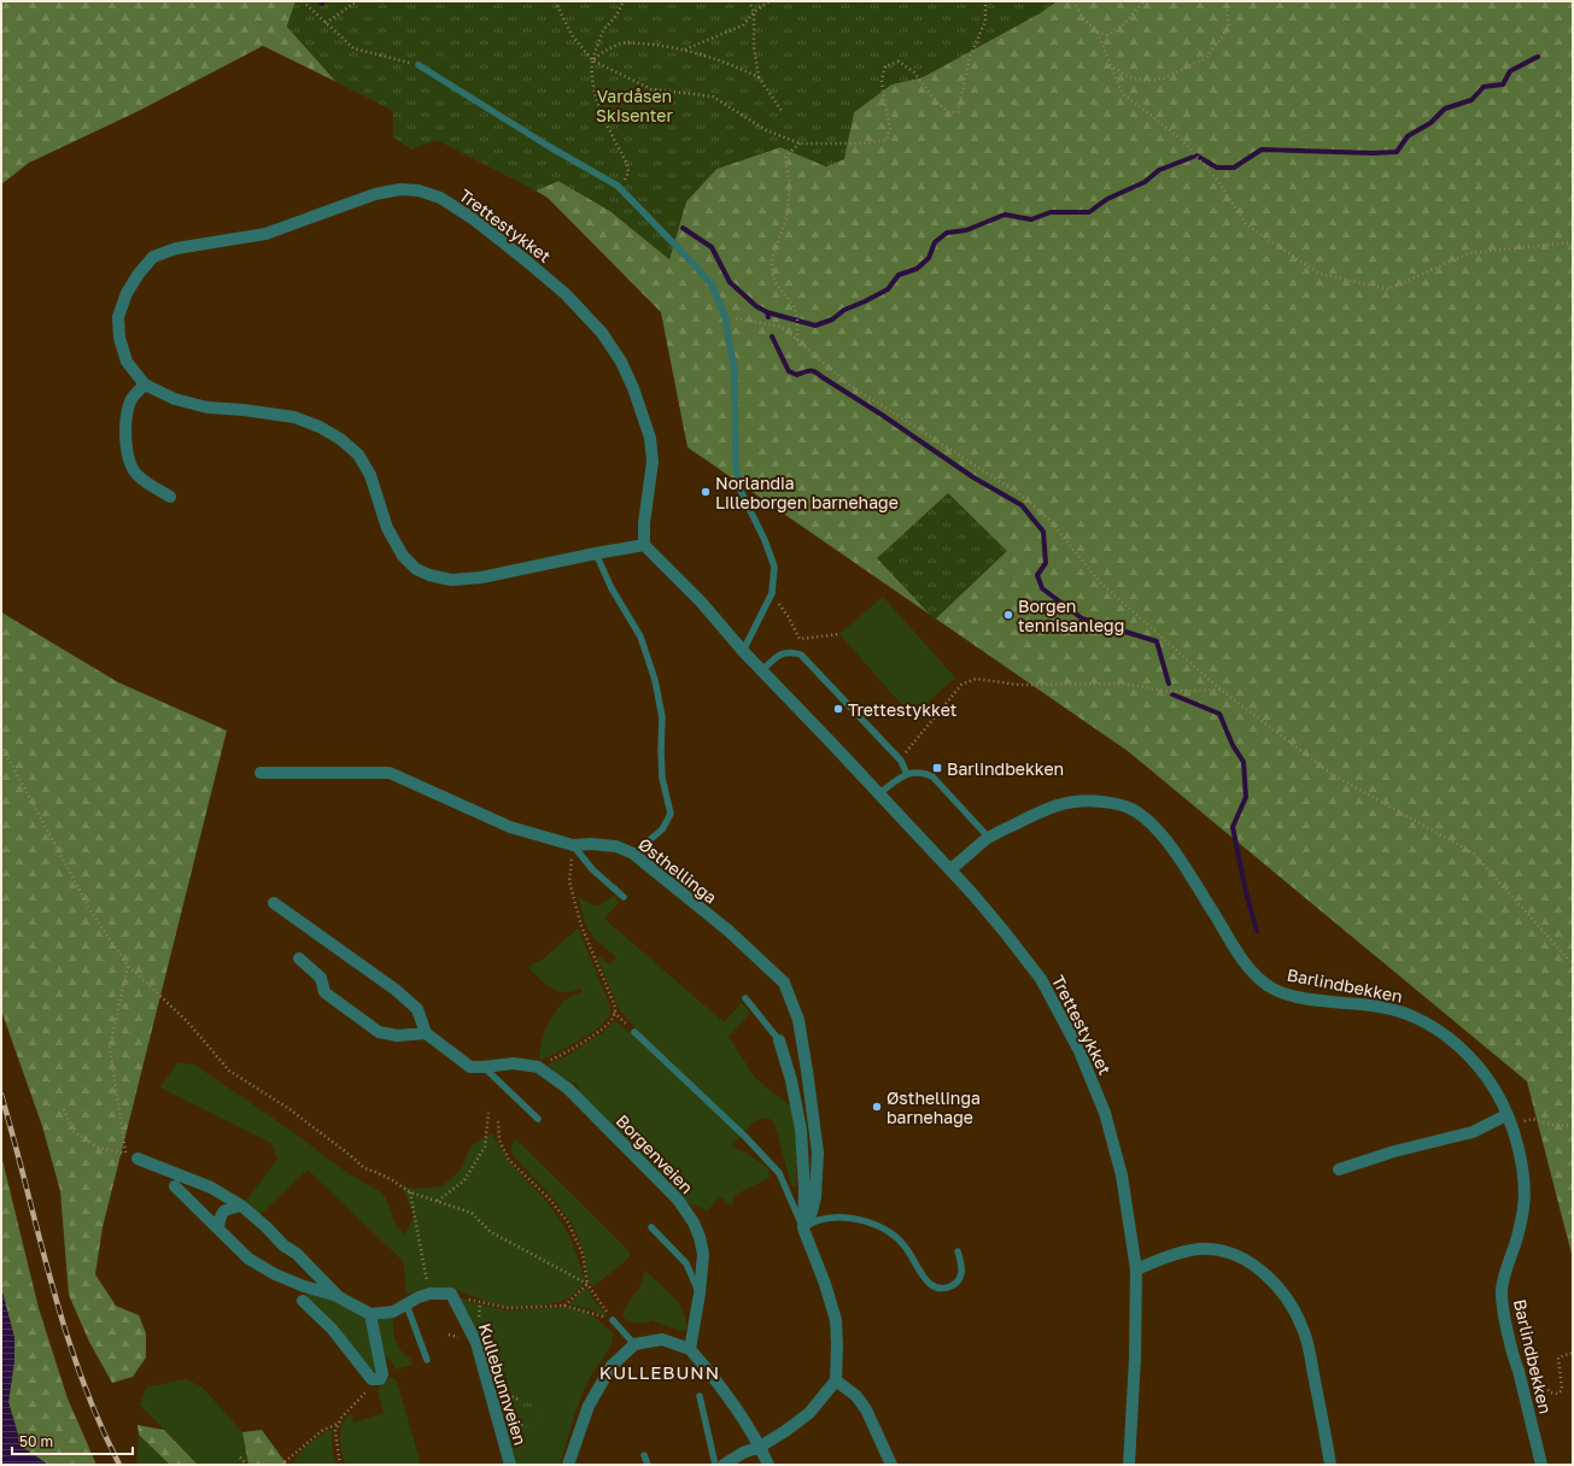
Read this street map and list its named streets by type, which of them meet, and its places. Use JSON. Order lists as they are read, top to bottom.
{
  "streets": {
    "street": [
      "Trettestykket",
      "Østhellinga",
      "Barlindbekken",
      "Borgenveien",
      "Kullebunnveien"
    ]
  },
  "crossings": [
    ["Trettestykket", "Barlindbekken"]
  ],
  "districts": ["KULLEBUNN"],
  "parks": ["Vardåsen Skisenter"],
  "places": {
    "other": [
      "Norlandia Lilleborgen barnehage",
      "Borgen tennisanlegg",
      "Trettestykket",
      "Østhellinga barnehage"
    ],
    "transit": ["Barlindbekken"]
  },
  "scale_bar": "50 m"
}
